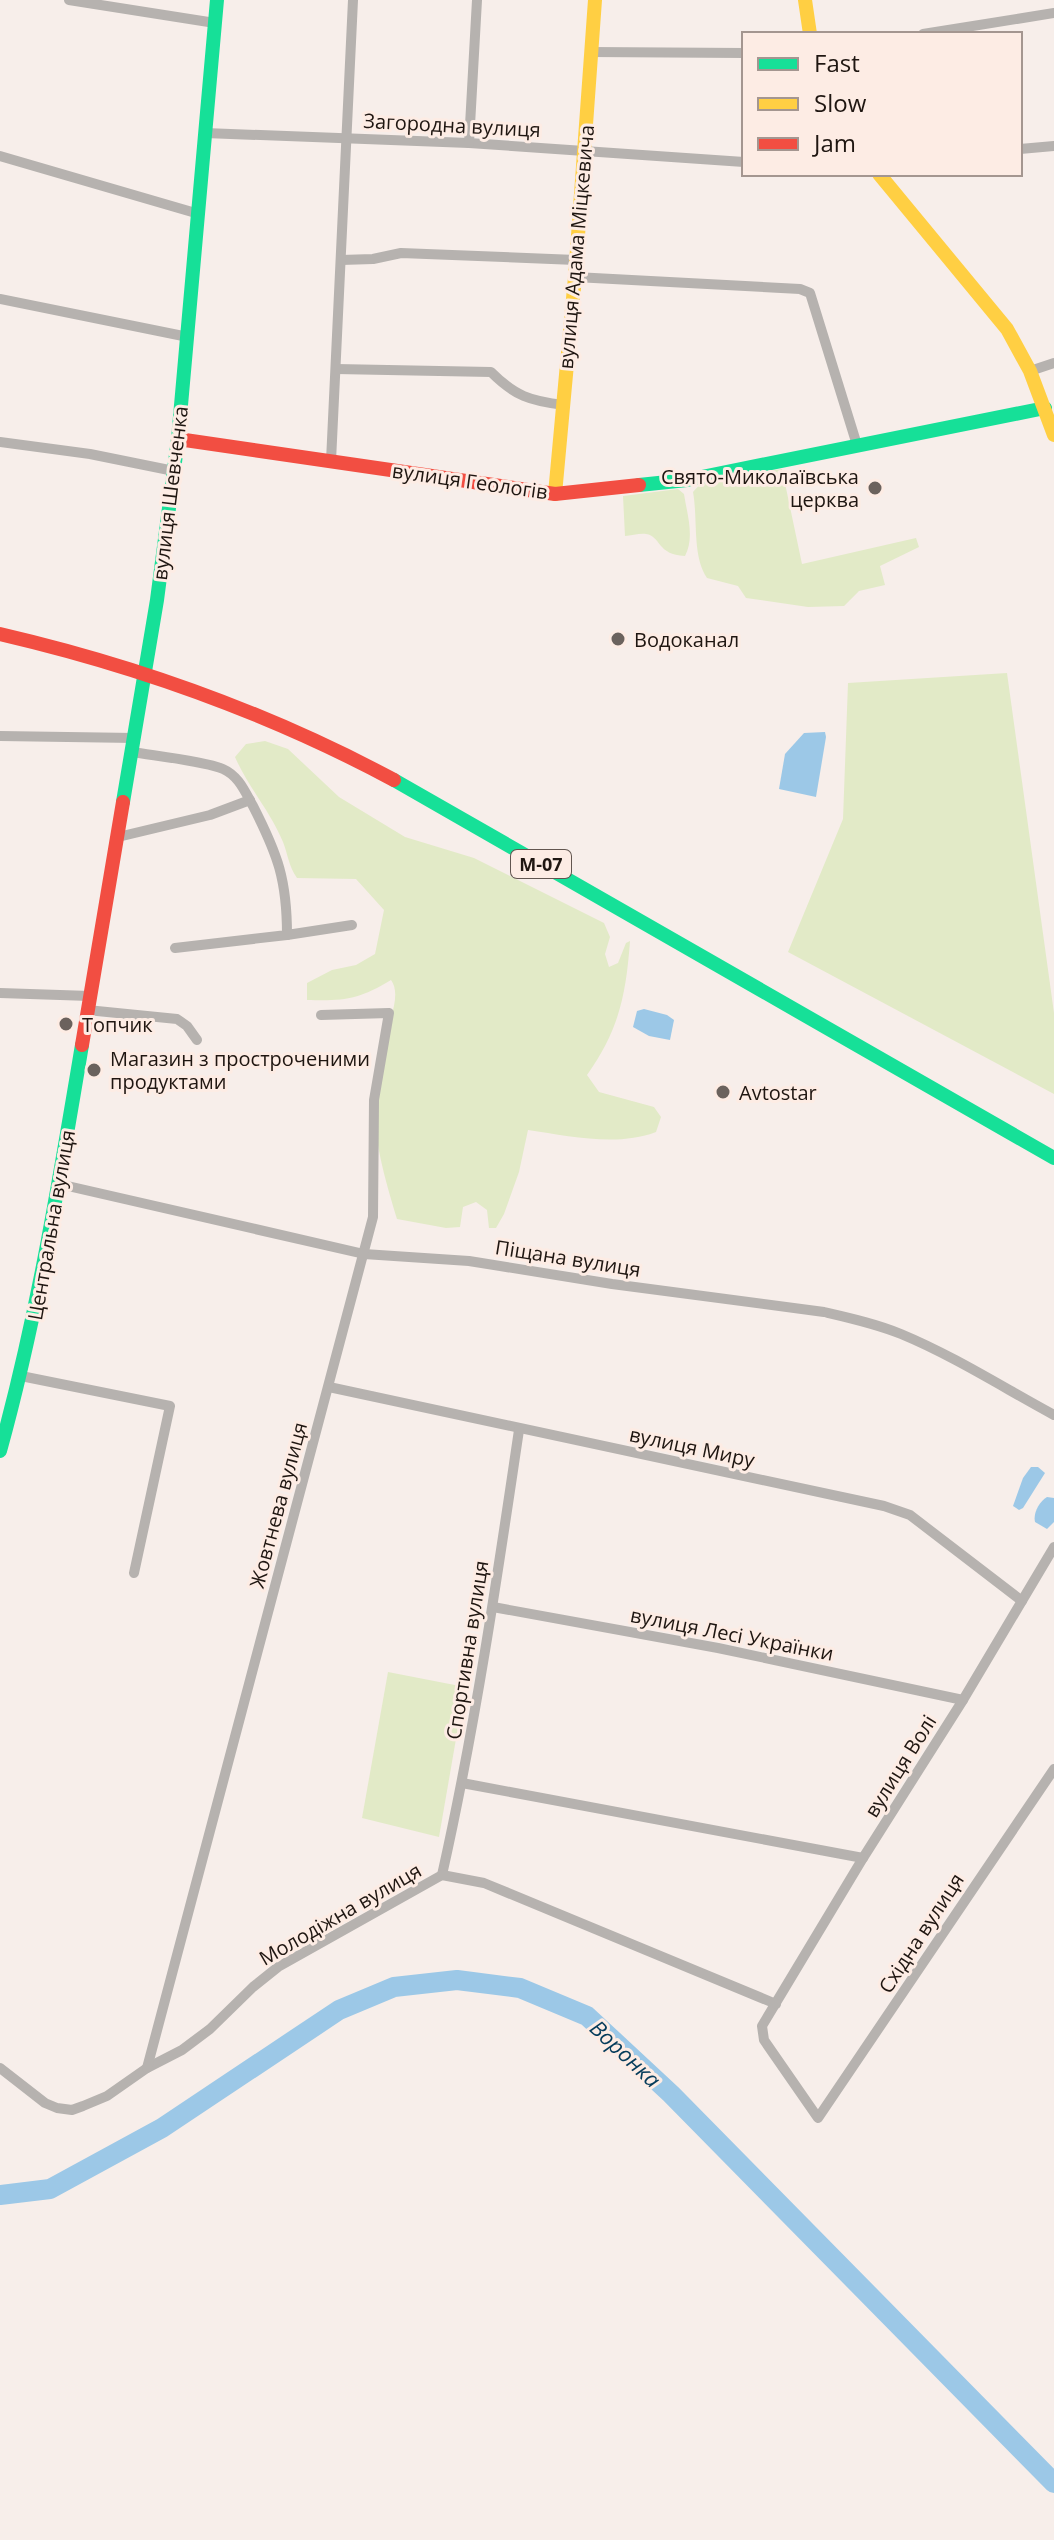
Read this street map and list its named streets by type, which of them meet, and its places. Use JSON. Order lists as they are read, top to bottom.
{
  "streets": {
    "main road": [
      "вулиця Адама Міцкевича",
      "вулиця Геологів",
      "вулиця Шевченка",
      "М-07",
      "Центральна вулиця"
    ],
    "street": [
      "Загородна вулиця",
      "Піщана вулиця",
      "вулиця Миру",
      "Жовтнева вулиця",
      "вулиця Лесі Українки",
      "Спортивна вулиця",
      "вулиця Волі",
      "Молодіжна вулиця",
      "Східна вулиця"
    ]
  },
  "crossings": [
    ["Загородна вулиця", "вулиця Адама Міцкевича"],
    ["Загородна вулиця", "вулиця Шевченка"],
    ["вулиця Адама Міцкевича", "вулиця Геологів"],
    ["вулиця Геологів", "вулиця Шевченка"],
    ["вулиця Шевченка", "М-07"],
    ["вулиця Шевченка", "Центральна вулиця"],
    ["Центральна вулиця", "Піщана вулиця"],
    ["Піщана вулиця", "Жовтнева вулиця"],
    ["вулиця Миру", "Жовтнева вулиця"],
    ["вулиця Миру", "Спортивна вулиця"],
    ["вулиця Миру", "вулиця Волі"],
    ["Жовтнева вулиця", "Молодіжна вулиця"],
    ["вулиця Лесі Українки", "Спортивна вулиця"],
    ["вулиця Лесі Українки", "вулиця Волі"],
    ["Спортивна вулиця", "Молодіжна вулиця"],
    ["вулиця Волі", "Молодіжна вулиця"],
    ["вулиця Волі", "Східна вулиця"]
  ],
  "water": ["Воронка"],
  "places": [
    "Свято-Миколаївська церква",
    "Водоканал",
    "Топчик",
    "Магазин з простроченими продуктами",
    "Avtostar"
  ],
  "legend": ["Fast", "Slow", "Jam"]
}
